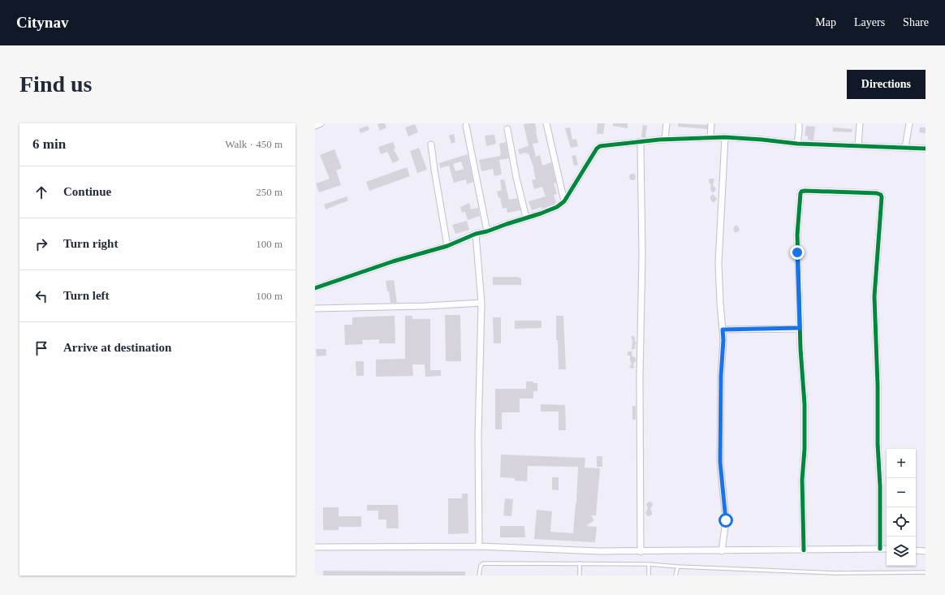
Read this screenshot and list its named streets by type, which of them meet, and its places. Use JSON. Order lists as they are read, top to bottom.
{
  "page": {
    "header": "Citynav",
    "nav": ["Map", "Layers", "Share"],
    "buttons": "Directions",
    "title": "Find us",
    "heading": ["6 min", "Walk · 450 m"],
    "list": [
      ["Continue", "250 m"],
      ["Turn right", "100 m"],
      ["Turn left", "100 m"],
      "Arrive at destination"
    ],
    "map_buttons": ["+", "−"]
  }
}
